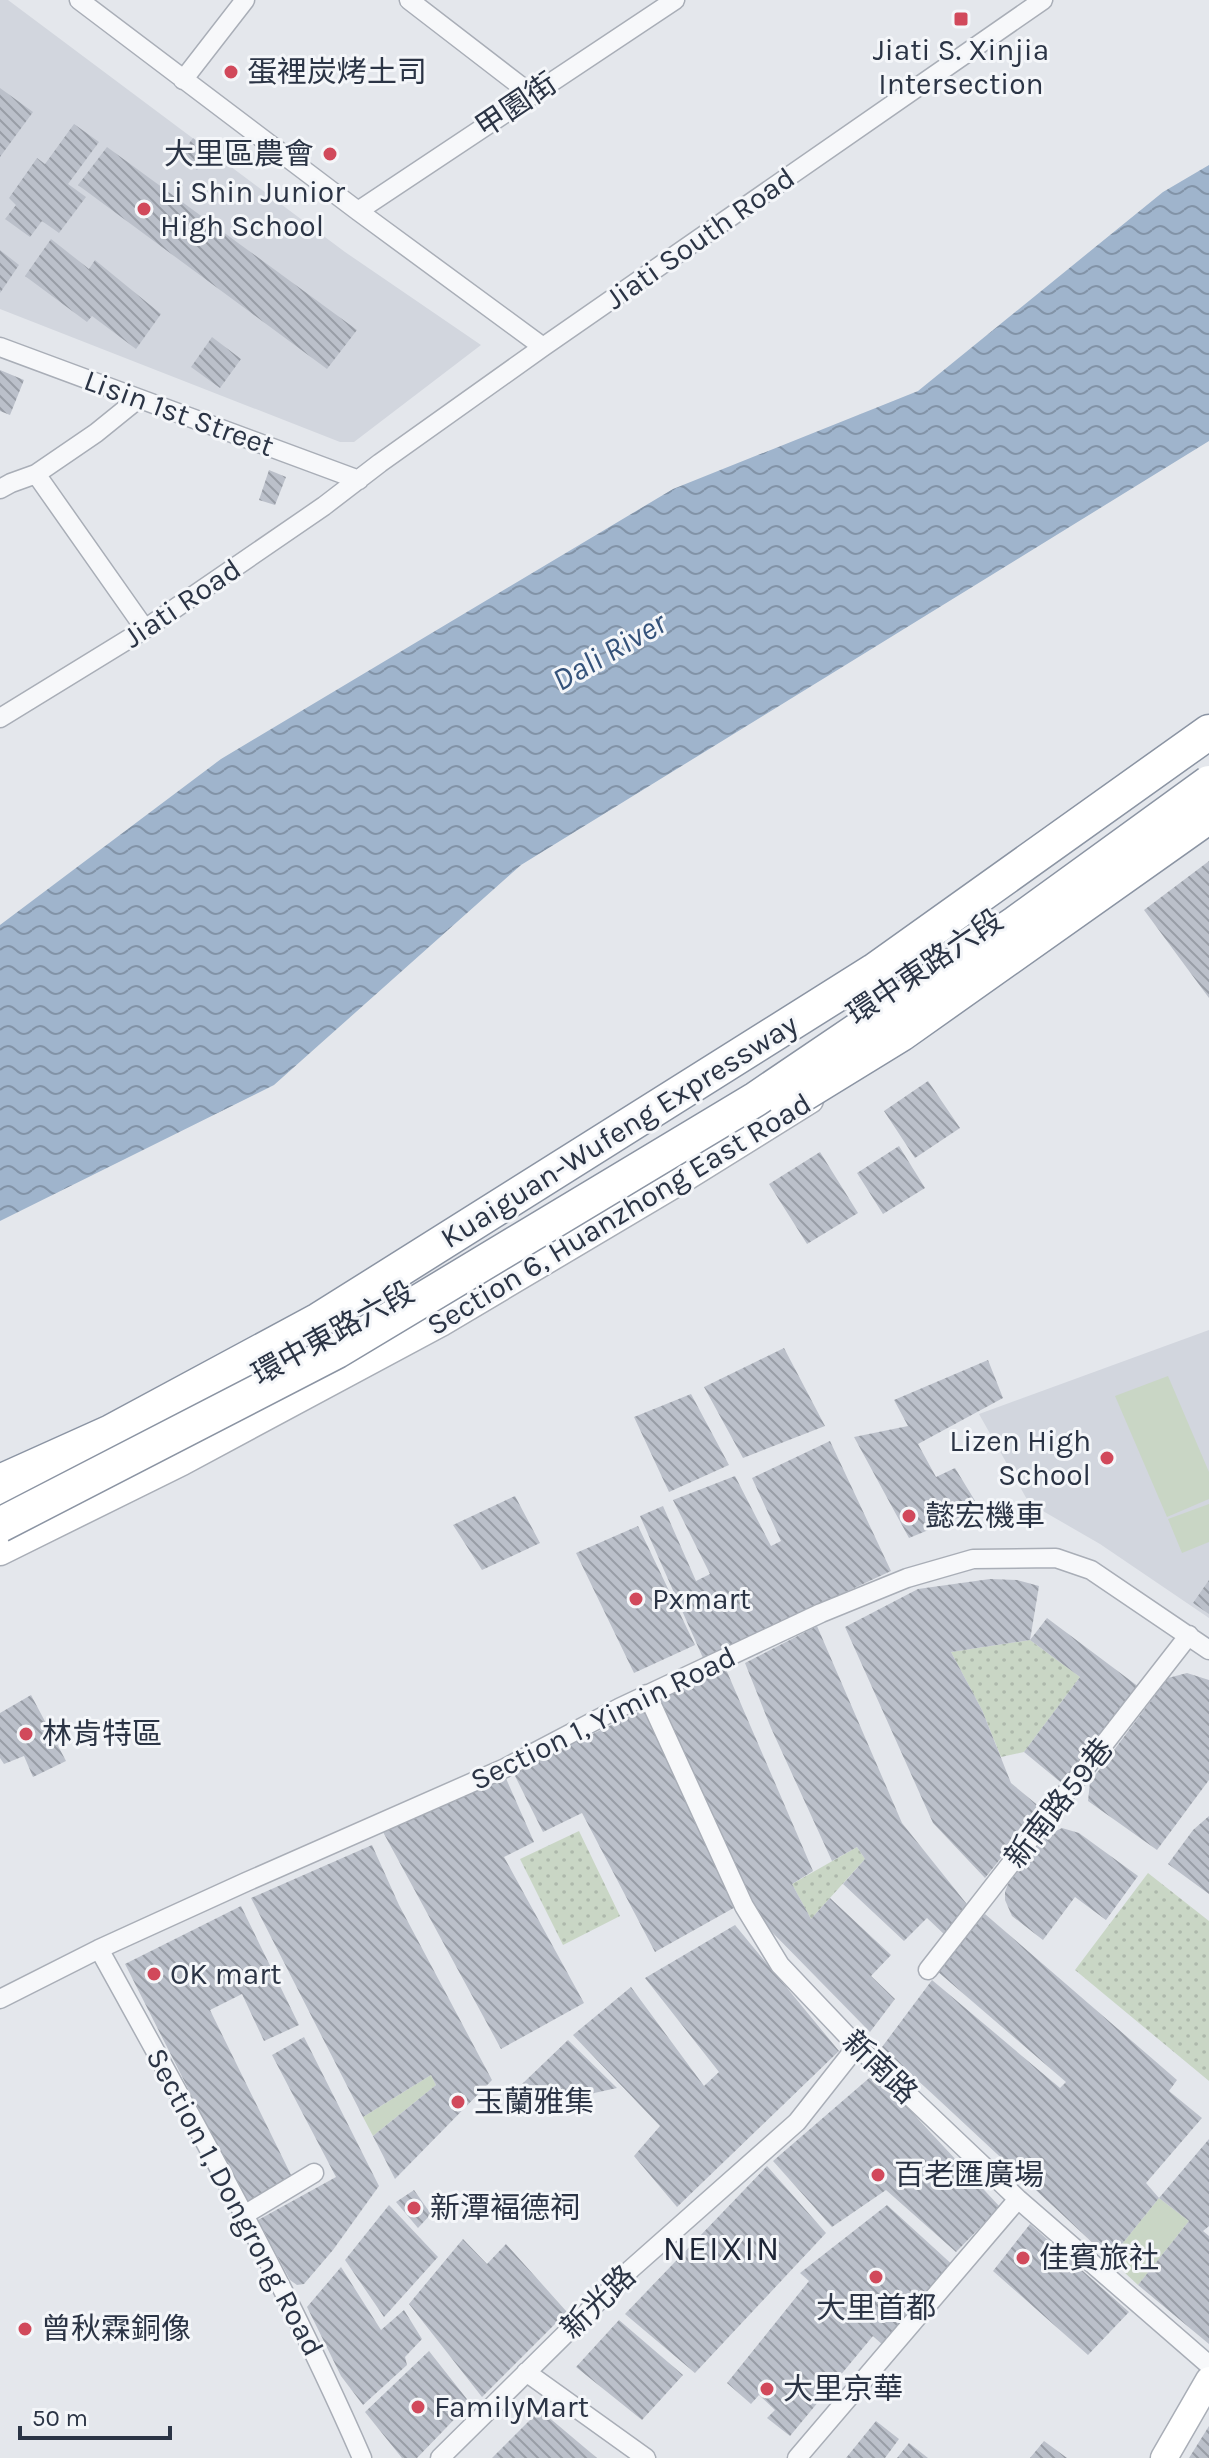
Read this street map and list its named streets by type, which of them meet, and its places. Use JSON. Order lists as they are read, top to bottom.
{
  "streets": {
    "highway": ["Kuaiguan-Wufeng Expressway"],
    "street": [
      "甲園街",
      "Jiati South Road",
      "Lisin 1st Street",
      "Jiati Road",
      "環中東路六段",
      "Section 6, Huanzhong East Road",
      "Section 1, Yimin Road",
      "新南路59巷",
      "新南路",
      "Section 1, Dongrong Road",
      "新光路"
    ]
  },
  "crossings": [
    ["Jiati South Road", "Lisin 1st Street"],
    ["Jiati South Road", "Jiati Road"],
    ["Lisin 1st Street", "Jiati Road"],
    ["Section 1, Yimin Road", "新南路59巷"],
    ["Section 1, Yimin Road", "新南路"],
    ["Section 1, Yimin Road", "Section 1, Dongrong Road"],
    ["新南路", "新光路"]
  ],
  "districts": ["NEIXIN"],
  "water": ["Dali River"],
  "places": {
    "transit": ["Jiati S. Xinjia Intersection"],
    "other": [
      "蛋裡炭烤土司",
      "大里區農會",
      "Li Shin Junior High School",
      "Lizen High School",
      "懿宏機車",
      "Pxmart",
      "林肯特區",
      "OK mart",
      "玉蘭雅集",
      "百老匯廣場",
      "新潭褔德祠",
      "佳賓旅社",
      "大里首都",
      "曾秋霖銅像",
      "大里京華",
      "FamilyMart"
    ]
  },
  "scale_bar": "50 m"
}
